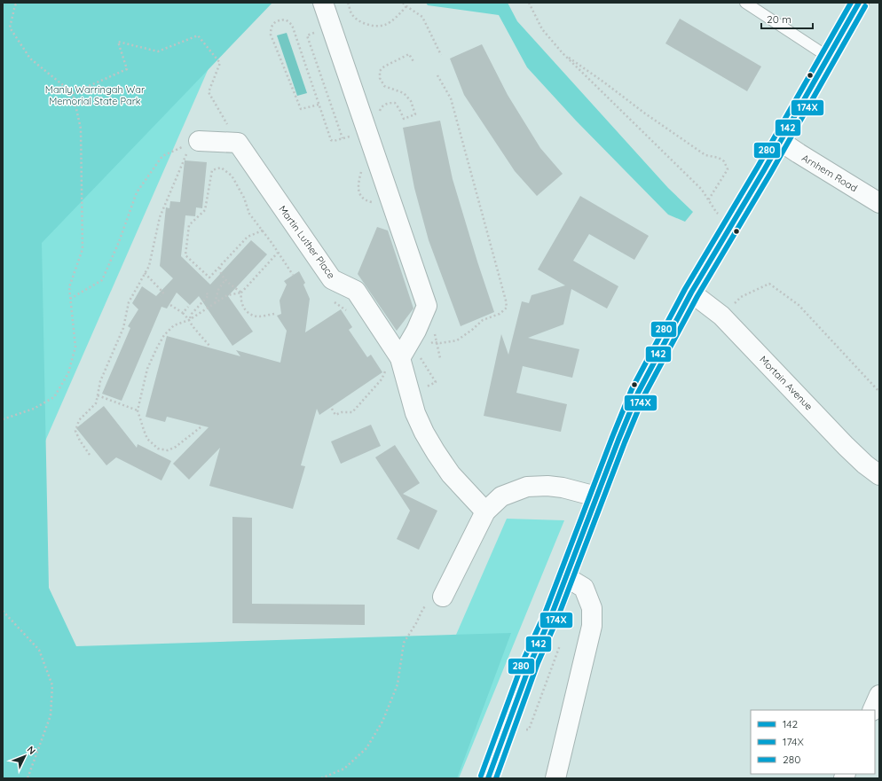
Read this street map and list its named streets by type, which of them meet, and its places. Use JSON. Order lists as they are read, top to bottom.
{
  "streets": {
    "street": ["Arnhem Road", "Martin Luther Place", "Mortain Avenue"]
  },
  "parks": ["Manly Warringah War Memorial State Park"],
  "lines": ["transit line 142", "transit line 280", "transit line 174X"],
  "legend": ["142", "174X", "280"],
  "scale_bar": "20 m",
  "north": "top right"
}
